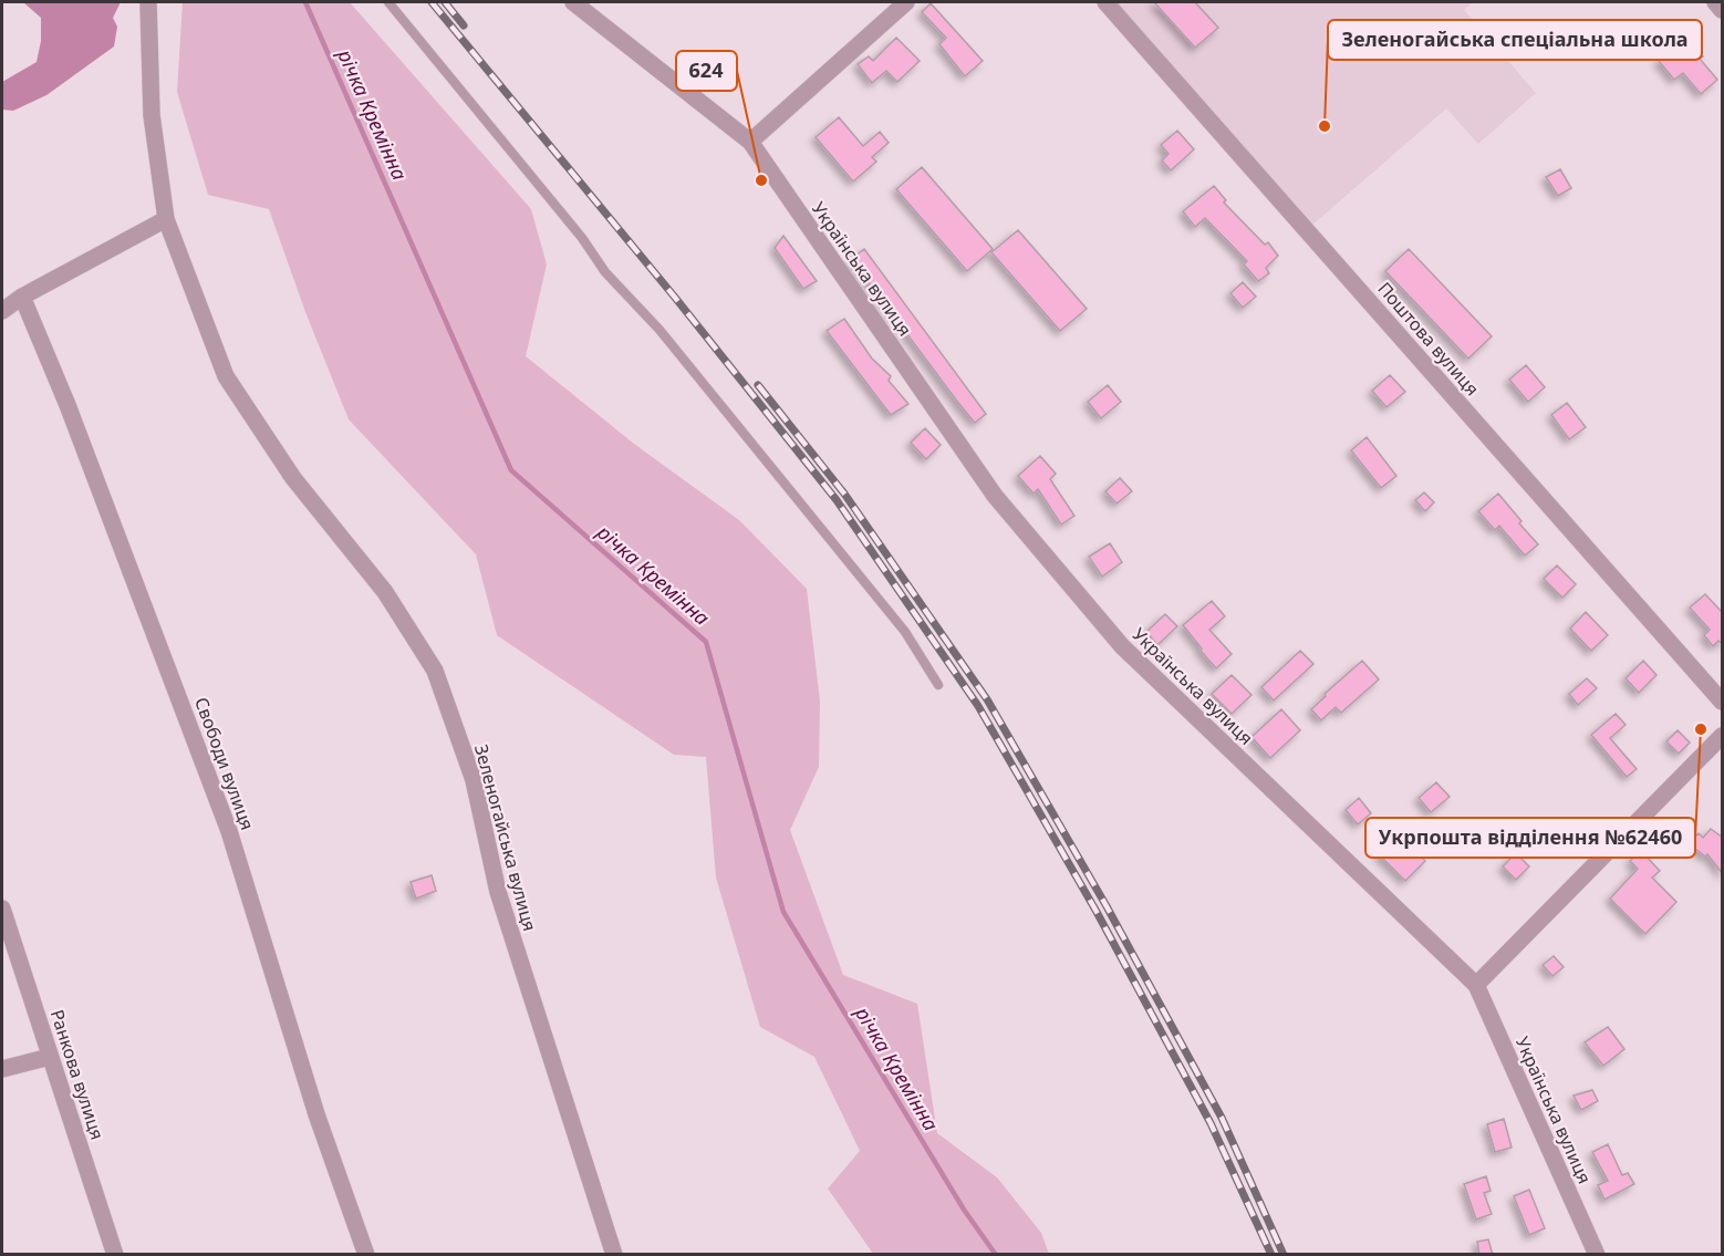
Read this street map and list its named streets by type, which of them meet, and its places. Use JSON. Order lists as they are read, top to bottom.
{
  "streets": {
    "street": [
      "Українська вулиця",
      "Поштова вулиця",
      "Свободи вулиця",
      "Зеленогайська вулиця",
      "Ранкова вулиця"
    ]
  },
  "water": ["річка Кремінна"],
  "places": ["Зеленогайська спеціальна школа", "624", "Укрпошта відділення №62460"]
}
